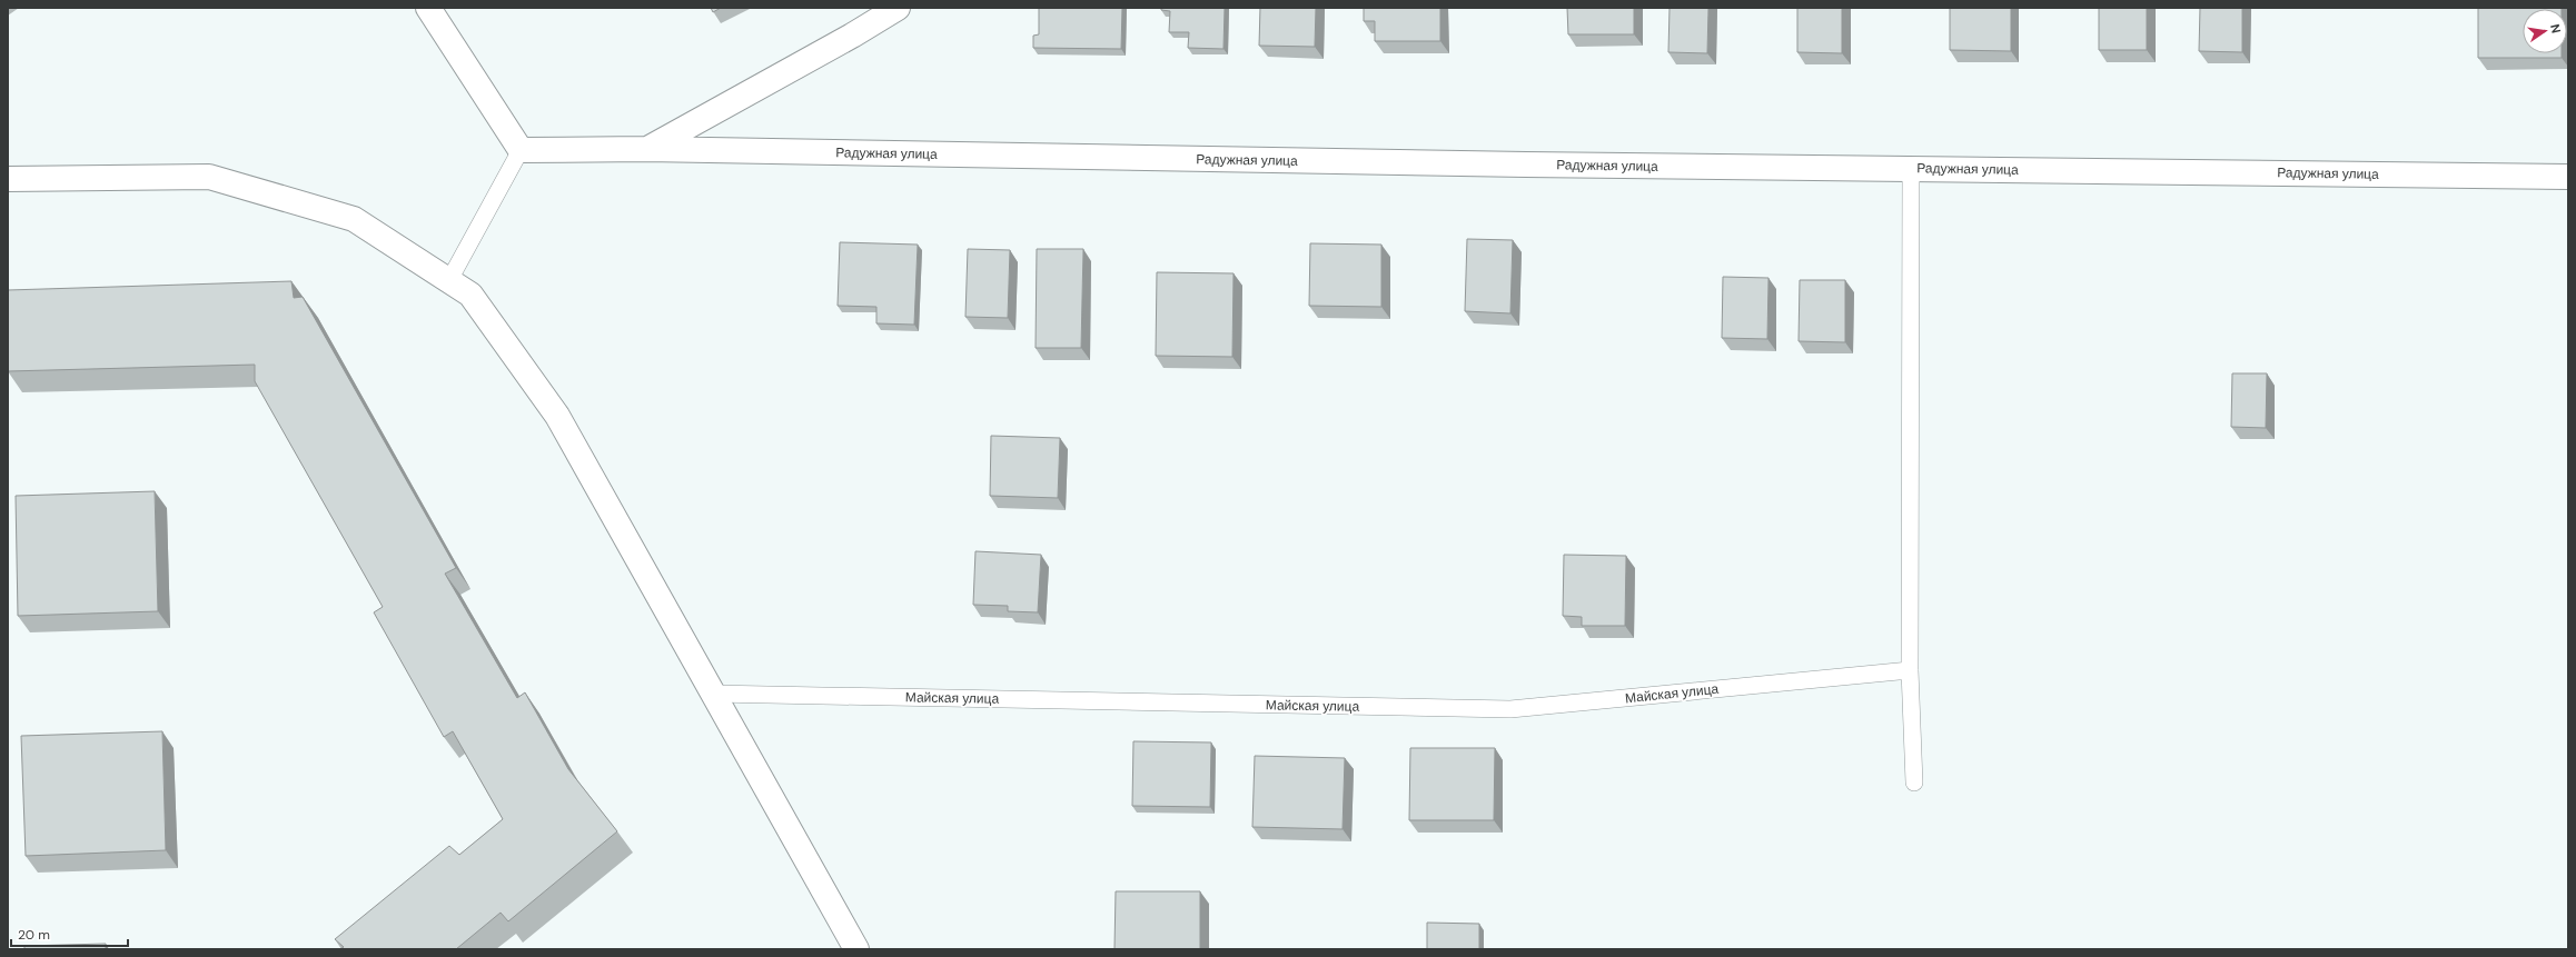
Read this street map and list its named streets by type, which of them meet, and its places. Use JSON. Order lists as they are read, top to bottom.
{
  "streets": {
    "street": ["Радужная улица"],
    "lane": ["Майская улица"]
  },
  "scale_bar": "20 m",
  "north": "right"
}
